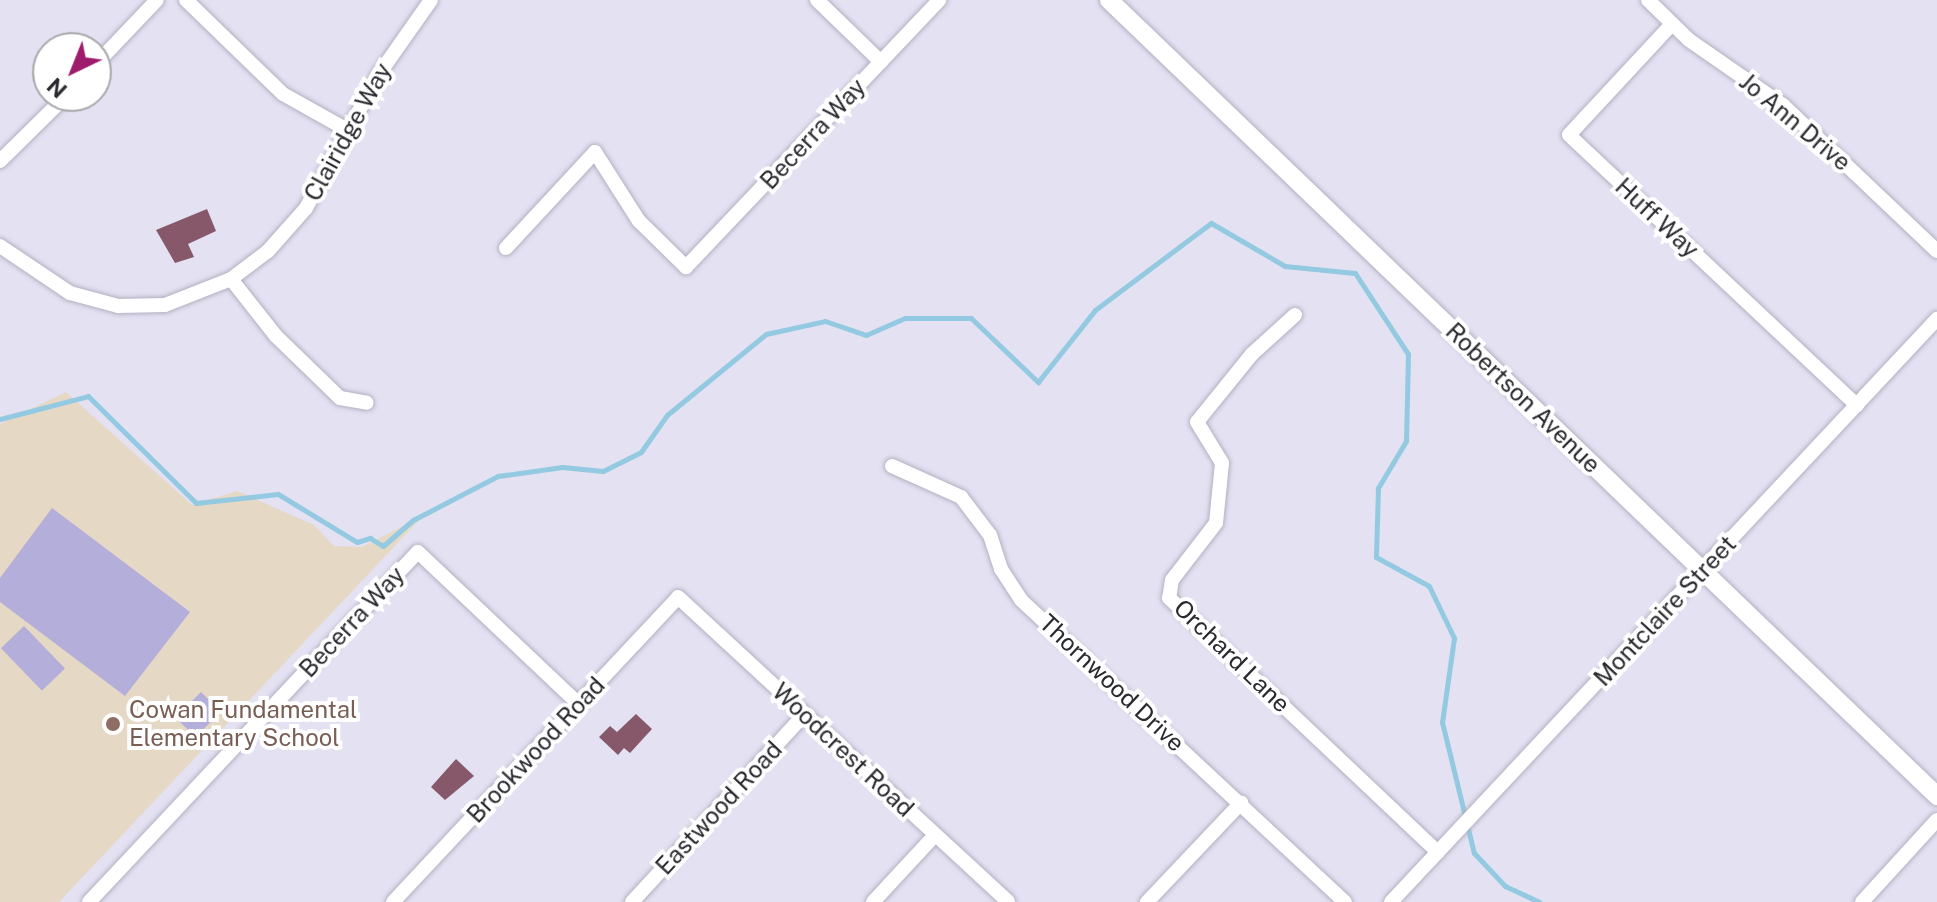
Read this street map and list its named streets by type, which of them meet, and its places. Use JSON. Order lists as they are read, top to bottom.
{
  "streets": {
    "street": [
      "Jo Ann Drive",
      "Clairidge Way",
      "Becerra Way",
      "Huff Way",
      "Robertson Avenue",
      "Montclaire Street",
      "Orchard Lane",
      "Thornwood Drive",
      "Brookwood Road",
      "Woodcrest Road",
      "Eastwood Road"
    ]
  },
  "crossings": [
    ["Jo Ann Drive", "Huff Way"],
    ["Becerra Way", "Brookwood Road"],
    ["Huff Way", "Montclaire Street"],
    ["Robertson Avenue", "Montclaire Street"],
    ["Montclaire Street", "Orchard Lane"],
    ["Brookwood Road", "Woodcrest Road"],
    ["Woodcrest Road", "Eastwood Road"]
  ],
  "places": ["Cowan Fundamental Elementary School"],
  "north": "bottom left"
}
